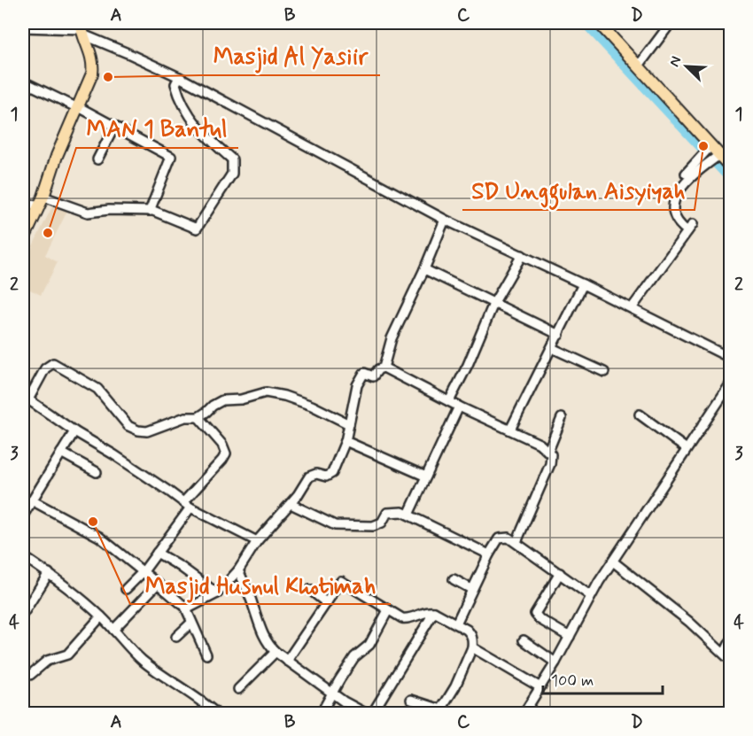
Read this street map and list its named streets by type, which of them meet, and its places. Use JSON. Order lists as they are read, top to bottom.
{
  "places": [
    "Masjid Al Yasiir",
    "SD Unggulan Aisyiyah",
    "MAN 1 Bantul",
    "Masjid Husnul Khotimah"
  ],
  "scale_bar": "100 m",
  "north": "top left",
  "grid": {
    "columns": [
      "A",
      "B",
      "C",
      "D"
    ],
    "rows": [
      "1",
      "2",
      "3",
      "4"
    ]
  }
}
